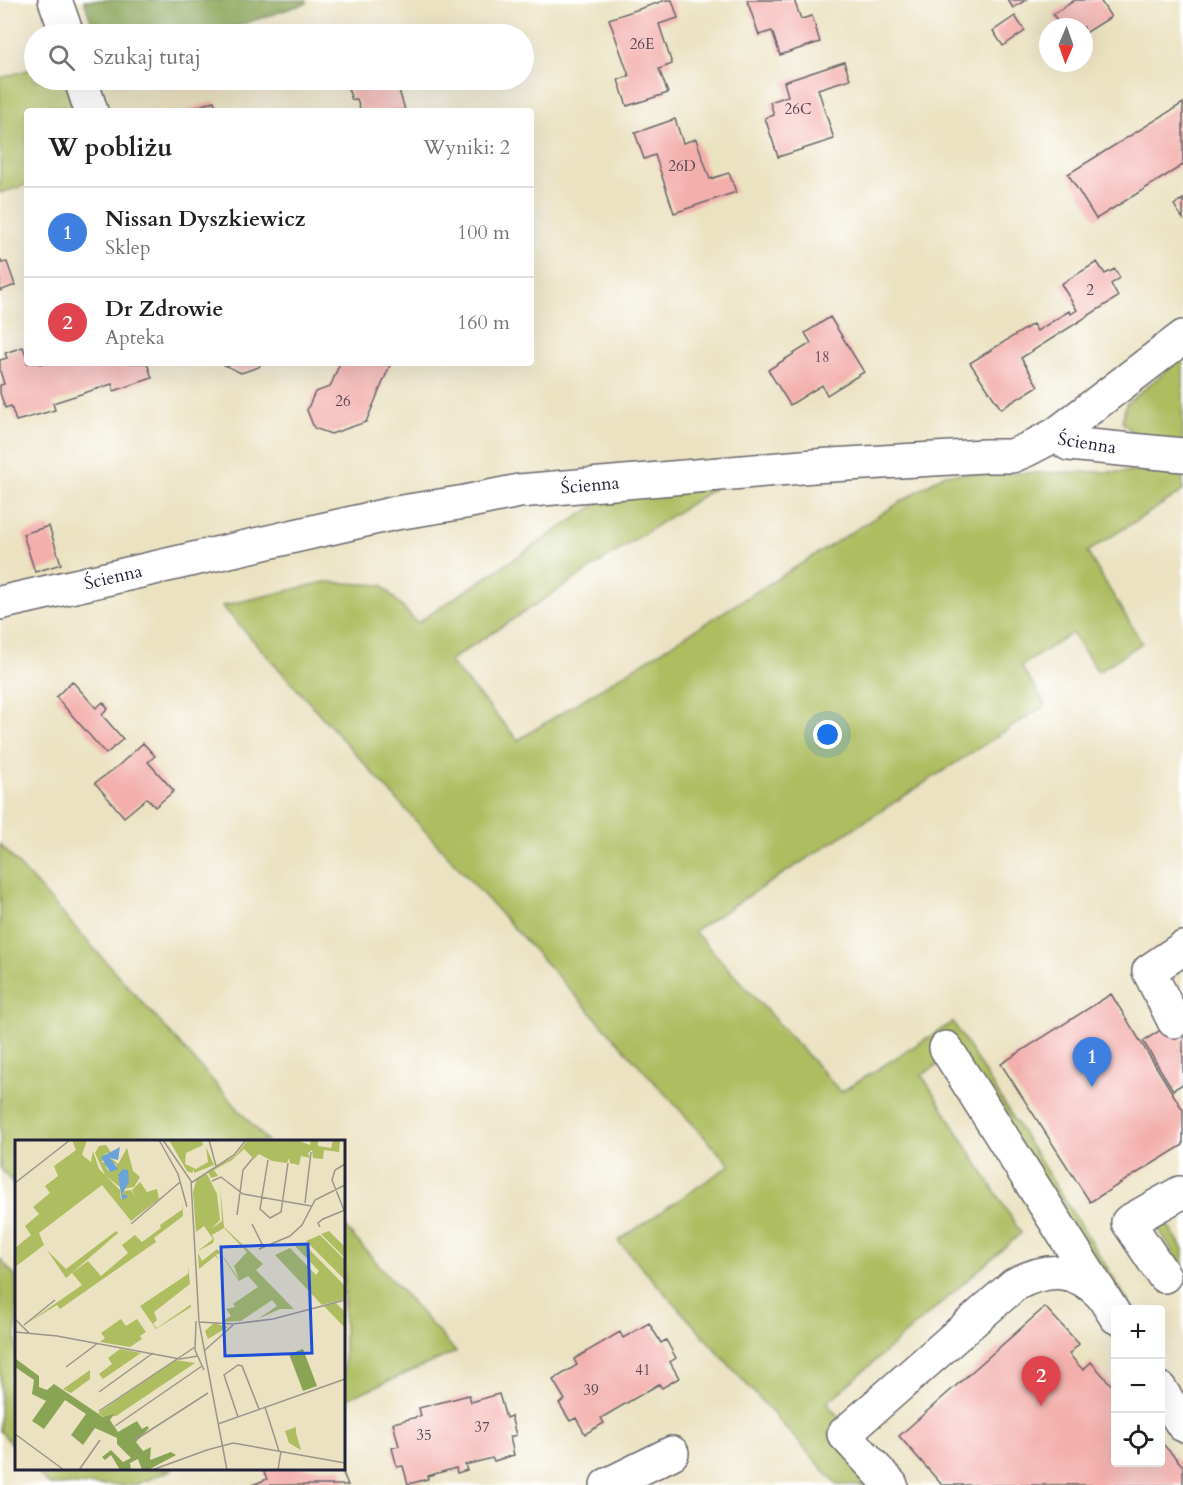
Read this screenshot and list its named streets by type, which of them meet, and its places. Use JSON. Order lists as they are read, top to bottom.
{
  "streets": {
    "street": ["Ścienna"]
  },
  "house_numbers": [
    "26E",
    "26C",
    "26D",
    "2",
    "18",
    "26",
    "41",
    "39",
    "37",
    "35"
  ],
  "north": "bottom",
  "page": {
    "search": "Szukaj tutaj",
    "heading": ["W pobliżu", "Wyniki: 2"],
    "list": [
      {
        "mark": "1",
        "name": "Nissan Dyszkiewicz",
        "note": "Sklep",
        "value": "100 m"
      },
      {
        "mark": "2",
        "name": "Dr Zdrowie",
        "note": "Apteka",
        "value": "160 m"
      }
    ],
    "pins": ["1", "2"],
    "map_buttons": ["+", "−"]
  }
}
